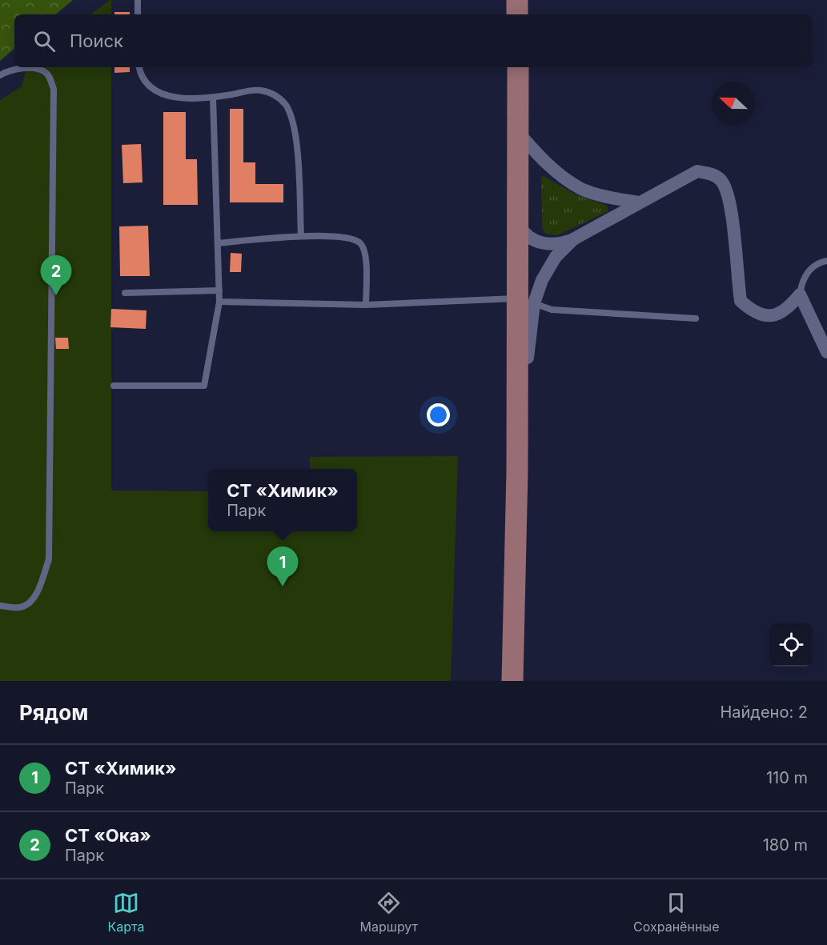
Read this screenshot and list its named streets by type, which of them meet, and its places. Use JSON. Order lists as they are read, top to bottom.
{
  "north": "left",
  "page": {
    "search": "Поиск",
    "pins": ["2", "1"],
    "popup": ["СТ «Химик»", "Парк"],
    "heading": ["Рядом", "Найдено: 2"],
    "list": [
      {
        "mark": "1",
        "name": "СТ «Химик»",
        "note": "Парк",
        "value": "110 m"
      },
      {
        "mark": "2",
        "name": "СТ «Ока»",
        "note": "Парк",
        "value": "180 m"
      }
    ],
    "nav": ["Карта", "Маршрут", "Сохранённые"]
  }
}
